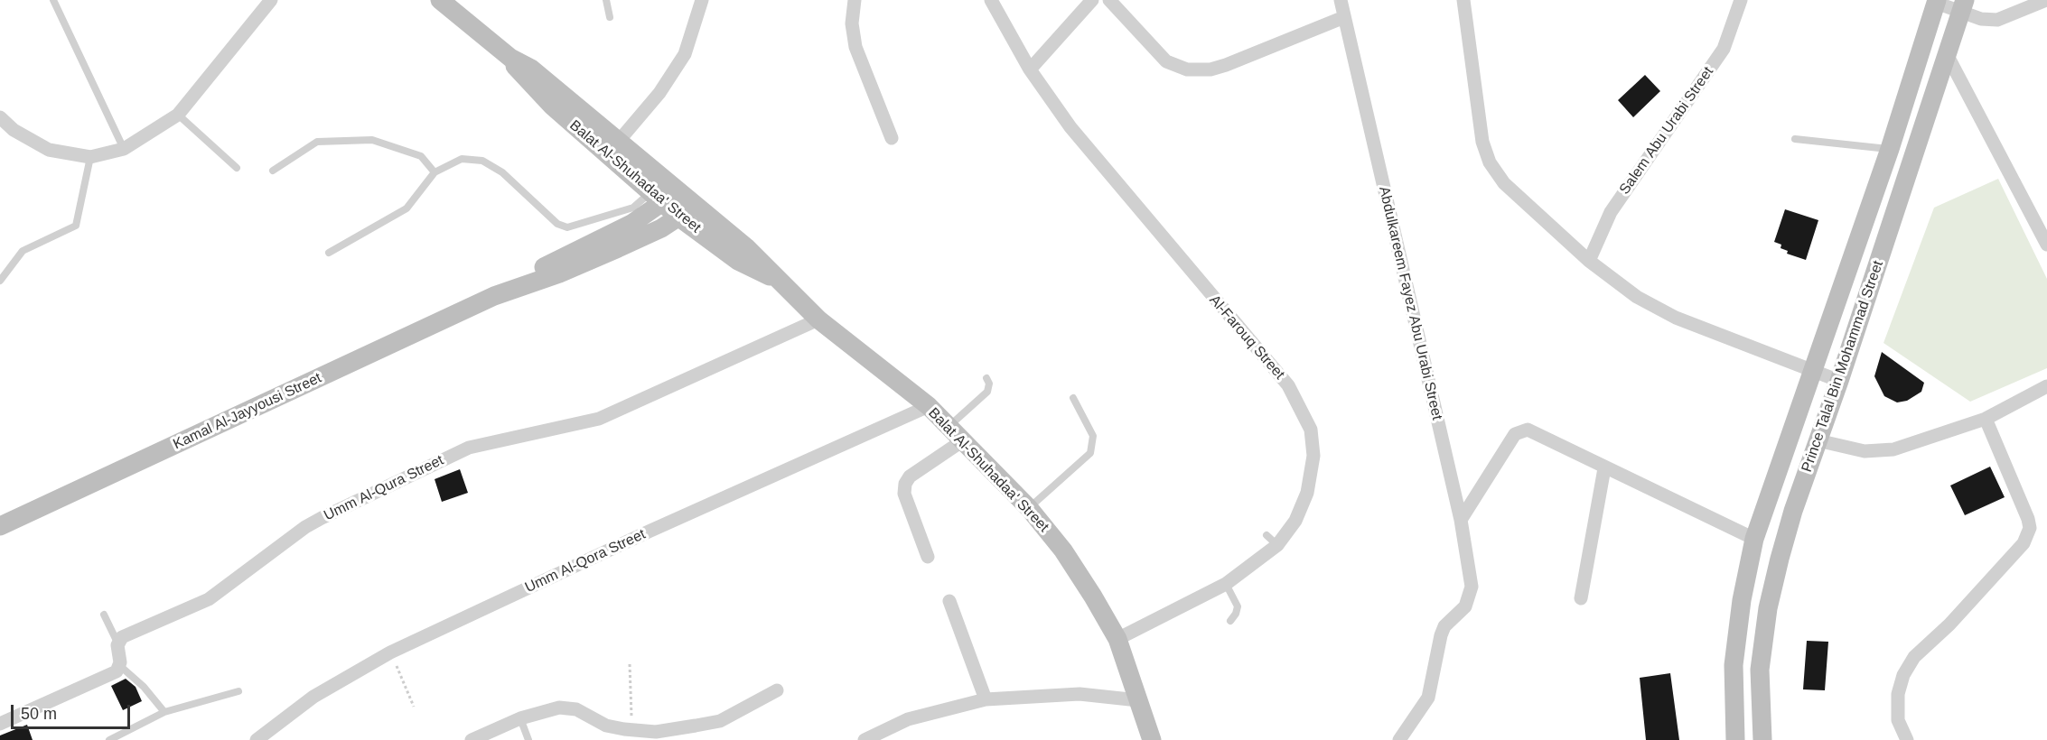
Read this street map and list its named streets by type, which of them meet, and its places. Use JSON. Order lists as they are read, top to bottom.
{
  "streets": {
    "street": [
      "Salem Abu Urabi Street",
      "Balat Al-Shuhadaa' Street",
      "Abdulkareem Fayez Abu Urabi Street",
      "Al-Farouq Street",
      "Prince Talal Bin Mohammad Street",
      "Kamal Al-Jayyousi Street",
      "Umm Al-Qura Street",
      "Umm Al-Qora Street"
    ]
  },
  "crossings": [
    ["Balat Al-Shuhadaa' Street", "Al-Farouq Street"],
    ["Balat Al-Shuhadaa' Street", "Kamal Al-Jayyousi Street"],
    ["Balat Al-Shuhadaa' Street", "Umm Al-Qura Street"],
    ["Balat Al-Shuhadaa' Street", "Umm Al-Qora Street"]
  ],
  "scale_bar": "50 m"
}
